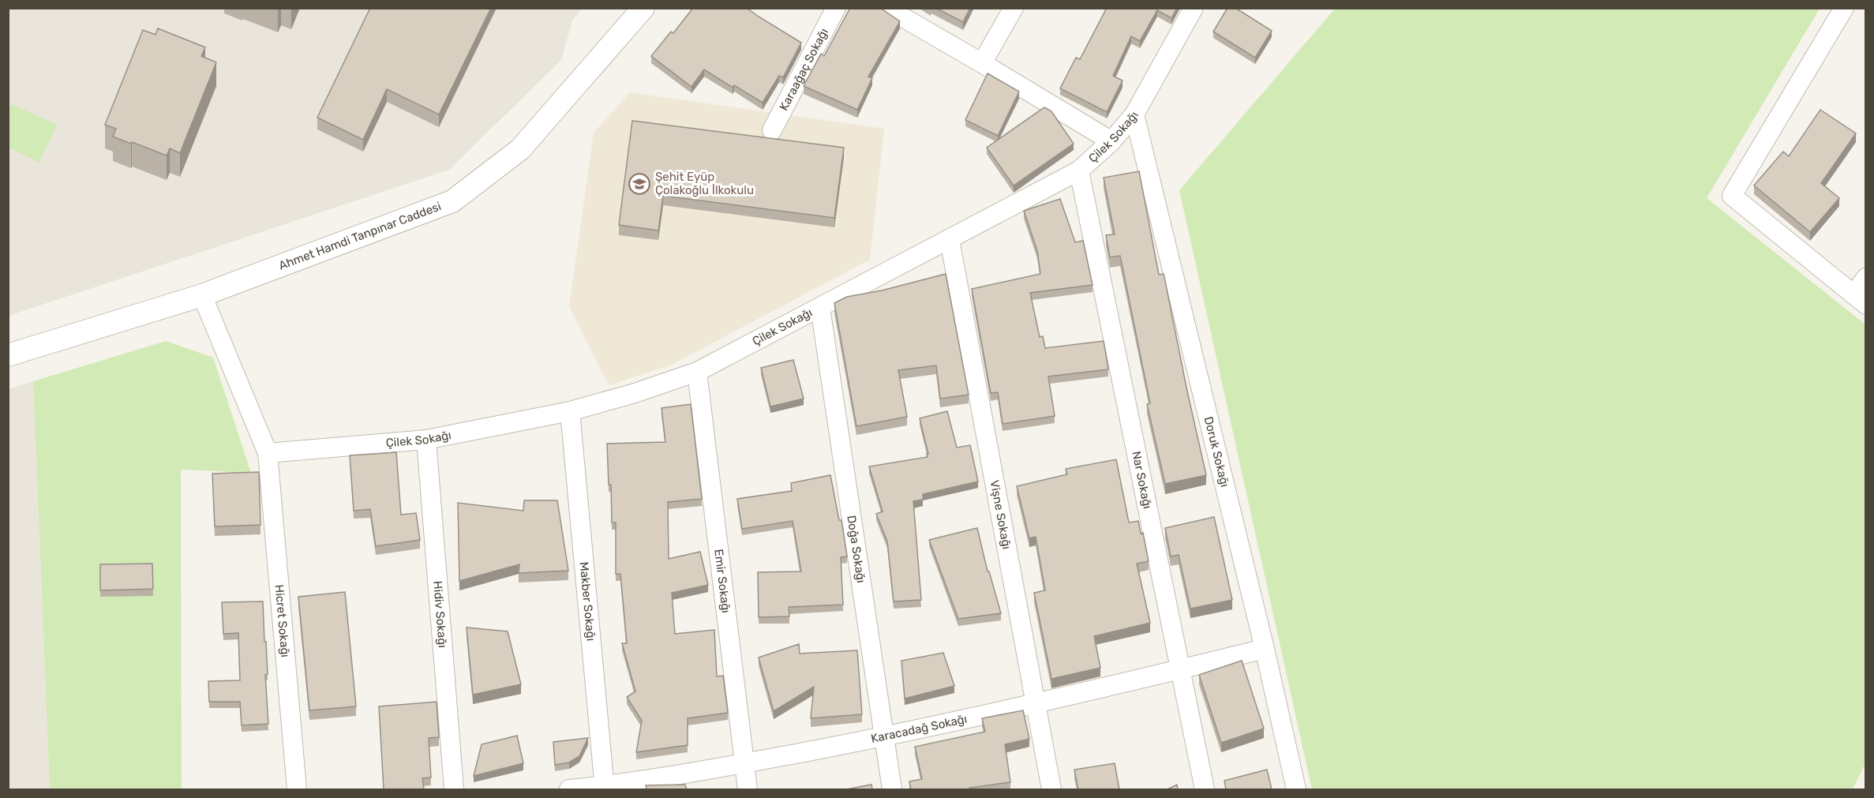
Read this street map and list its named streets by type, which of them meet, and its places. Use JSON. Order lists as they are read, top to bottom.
{
  "streets": {
    "street": [
      "Karaağaç Sokağı",
      "Çilek Sokağı",
      "Ahmet Hamdi Tanpınar Caddesi",
      "Doruk Sokağı",
      "Nar Sokağı",
      "Vişne Sokağı",
      "Doğa Sokağı",
      "Emir Sokağı",
      "Makber Sokağı",
      "Hidiv Sokağı",
      "Hicret Sokağı",
      "Karacadağ Sokağı"
    ]
  },
  "crossings": [
    ["Çilek Sokağı", "Doruk Sokağı"],
    ["Çilek Sokağı", "Nar Sokağı"],
    ["Çilek Sokağı", "Vişne Sokağı"],
    ["Çilek Sokağı", "Doğa Sokağı"],
    ["Çilek Sokağı", "Emir Sokağı"],
    ["Çilek Sokağı", "Makber Sokağı"],
    ["Çilek Sokağı", "Hidiv Sokağı"],
    ["Çilek Sokağı", "Hicret Sokağı"],
    ["Ahmet Hamdi Tanpınar Caddesi", "Hicret Sokağı"],
    ["Doruk Sokağı", "Karacadağ Sokağı"],
    ["Nar Sokağı", "Karacadağ Sokağı"],
    ["Vişne Sokağı", "Karacadağ Sokağı"],
    ["Doğa Sokağı", "Karacadağ Sokağı"],
    ["Emir Sokağı", "Karacadağ Sokağı"],
    ["Makber Sokağı", "Karacadağ Sokağı"]
  ],
  "places": {
    "school or university": ["Şehit Eyüp Çolakoğlu İlkokulu"]
  }
}
